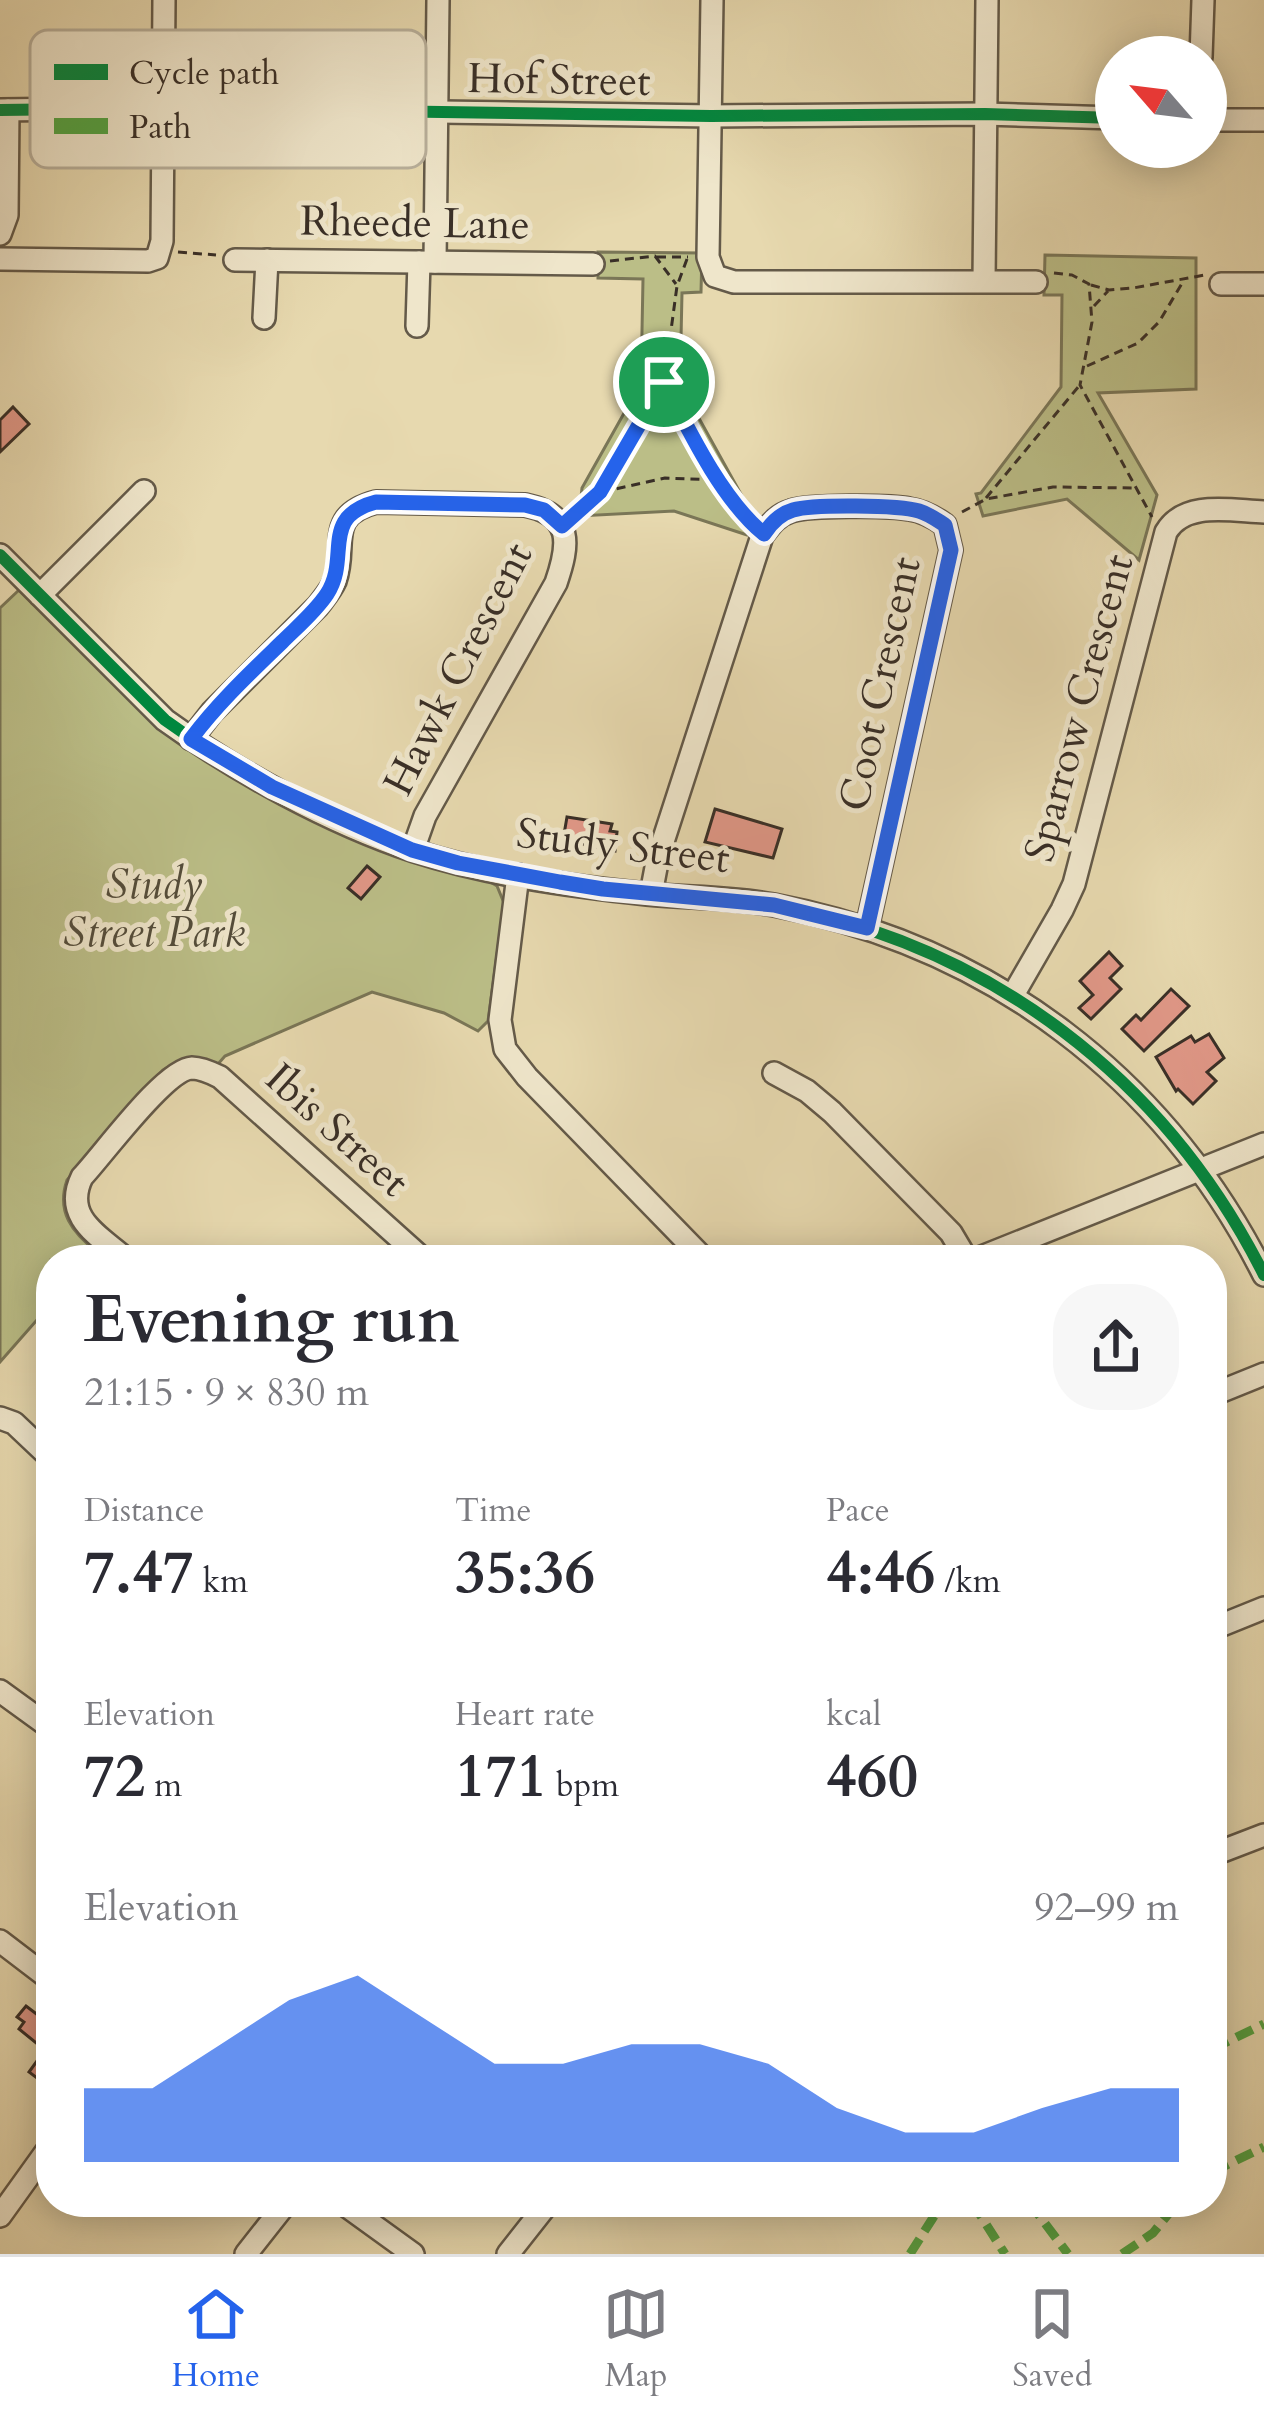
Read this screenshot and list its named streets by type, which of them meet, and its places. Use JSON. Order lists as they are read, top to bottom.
{
  "streets": {
    "street": [
      "Hof Street",
      "Rheede Lane",
      "Hawk Crescent",
      "Coot Crescent",
      "Sparrow Crescent",
      "Study Street",
      "Ibis Street"
    ]
  },
  "crossings": [
    ["Hawk Crescent", "Study Street"],
    ["Coot Crescent", "Study Street"],
    ["Sparrow Crescent", "Study Street"]
  ],
  "parks": ["Study Street Park"],
  "legend": ["Cycle path", "Path"],
  "north": "top left",
  "page": {
    "heading": ["Evening run", "21:15 · 9 × 830 m"],
    "stats": [
      ["Distance", "7.47 km"],
      ["Time", "35:36"],
      ["Pace", "4:46 /km"],
      ["Elevation", "72 m"],
      ["Heart rate", "171 bpm"],
      ["kcal", "460"]
    ],
    "chart": ["Elevation", "92–99 m"],
    "tabs": ["Home", "Map", "Saved"]
  }
}
